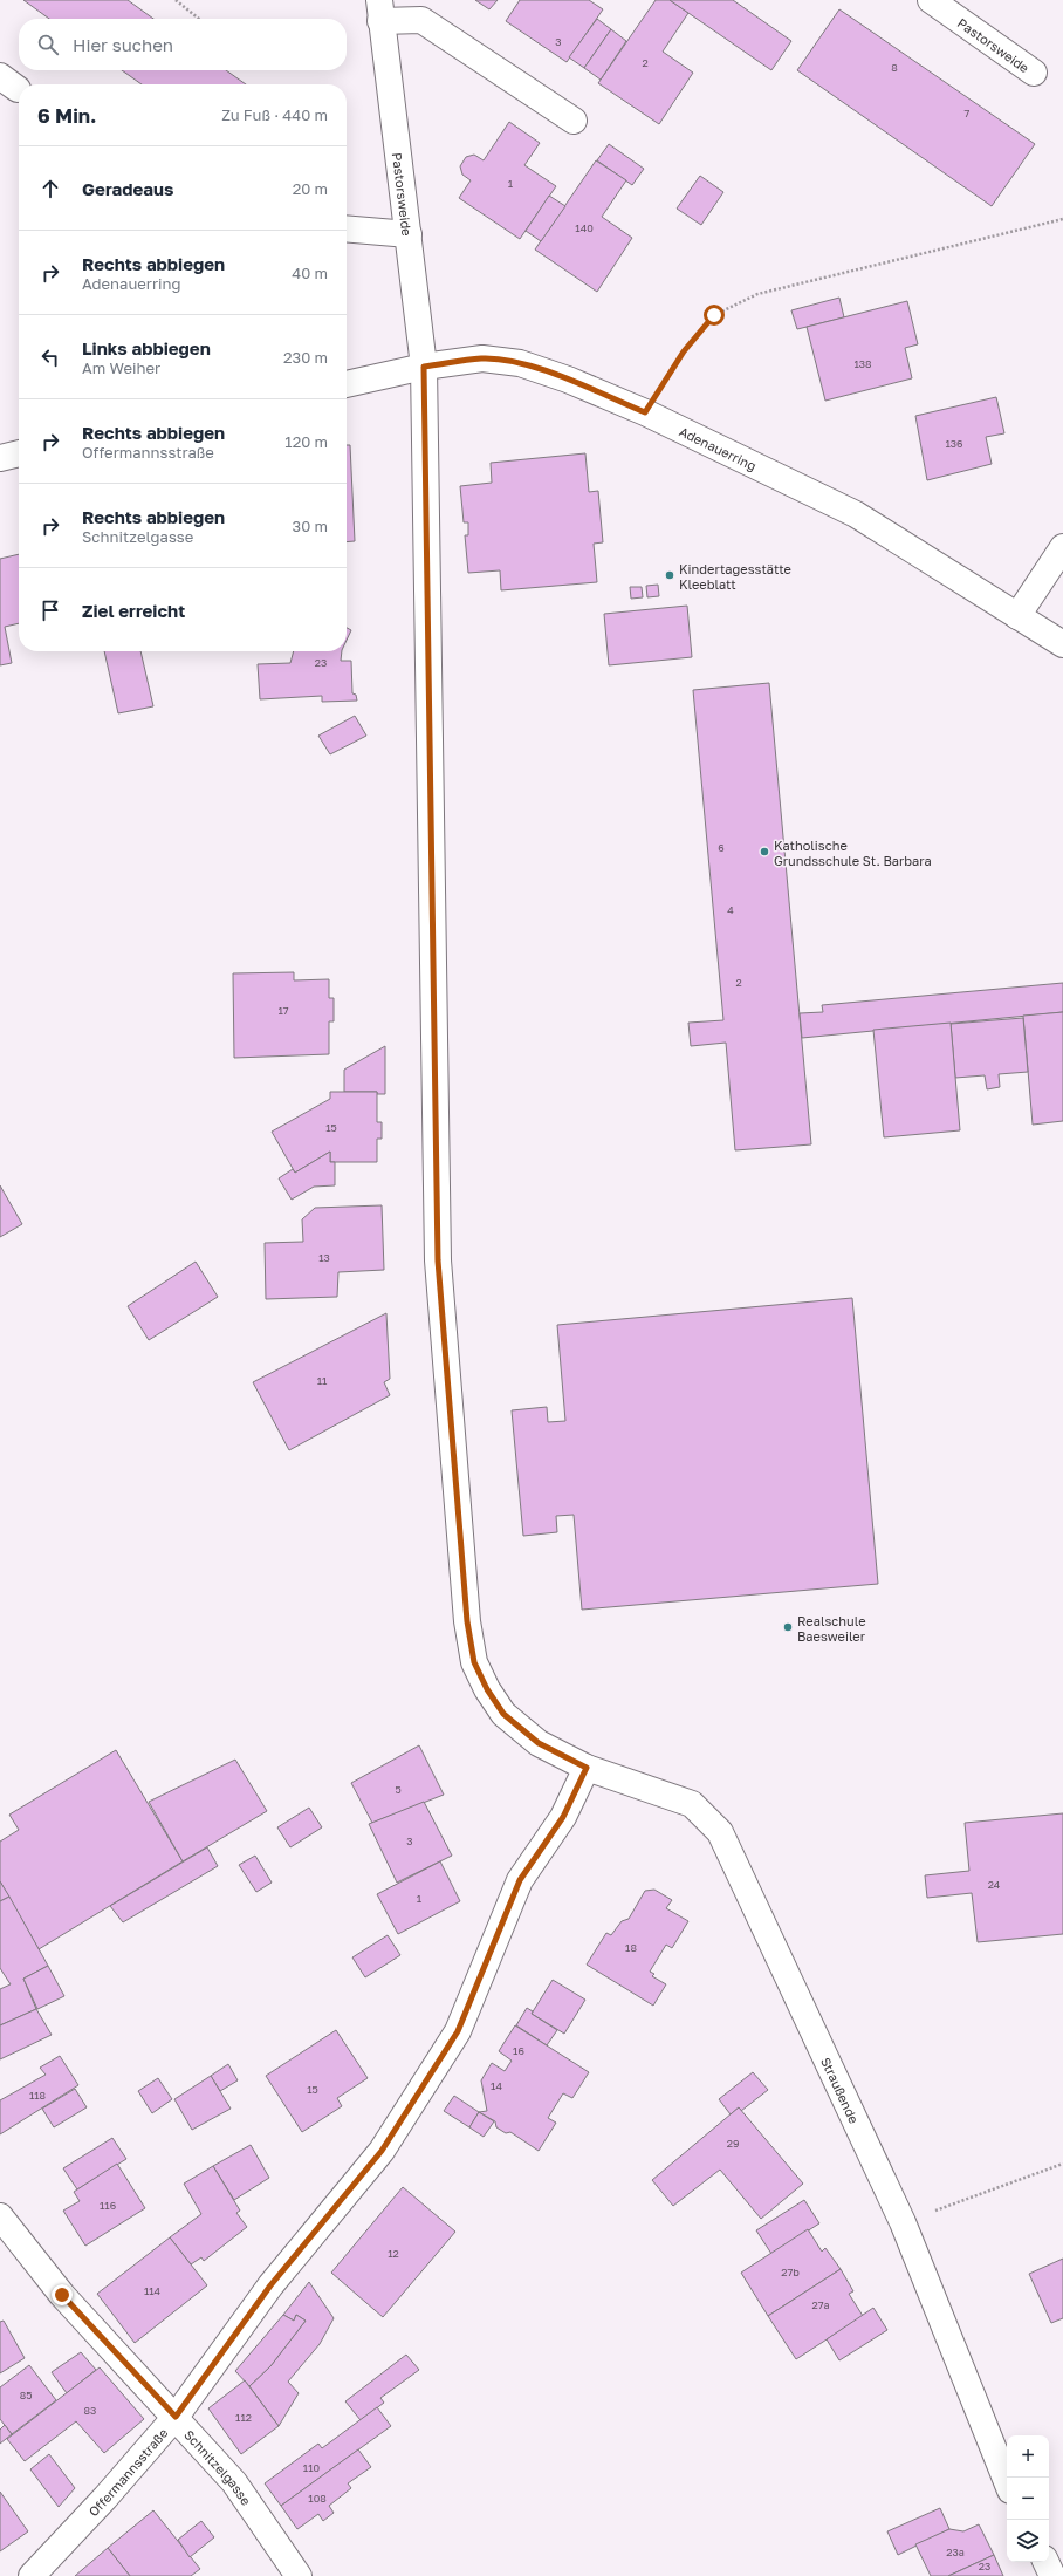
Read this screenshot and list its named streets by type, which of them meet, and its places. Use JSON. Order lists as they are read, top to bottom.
{
  "streets": {
    "street": [
      "Pastorsweide",
      "Adenauerring",
      "Straußende",
      "Schnitzelgasse",
      "Offermannsstraße"
    ]
  },
  "crossings": [
    ["Pastorsweide", "Adenauerring"],
    ["Pastorsweide", "Straußende"],
    ["Pastorsweide", "Offermannsstraße"],
    ["Straußende", "Offermannsstraße"],
    ["Schnitzelgasse", "Offermannsstraße"]
  ],
  "places": ["Kindertagesstätte Kleeblatt", "Katholische Grundsschule St. Barbara", "Realschule Baesweiler"],
  "house_numbers": [
    "3",
    "2",
    "8",
    "7",
    "1",
    "140",
    "138",
    "136",
    "23",
    "6",
    "4",
    "2",
    "17",
    "15",
    "13",
    "11",
    "5",
    "3",
    "24",
    "1",
    "18",
    "16",
    "14",
    "15",
    "118",
    "29",
    "116",
    "12",
    "27b",
    "114",
    "27a",
    "85",
    "83",
    "112",
    "110",
    "108",
    "23a",
    "23"
  ],
  "page": {
    "search": "Hier suchen",
    "heading": ["6 Min.", "Zu Fuß · 440 m"],
    "list": [
      ["Geradeaus", "20 m"],
      ["Rechts abbiegen", "Adenauerring", "40 m"],
      ["Links abbiegen", "Am Weiher", "230 m"],
      ["Rechts abbiegen", "Offermannsstraße", "120 m"],
      ["Rechts abbiegen", "Schnitzelgasse", "30 m"],
      "Ziel erreicht"
    ],
    "map_buttons": ["+", "−"]
  }
}
